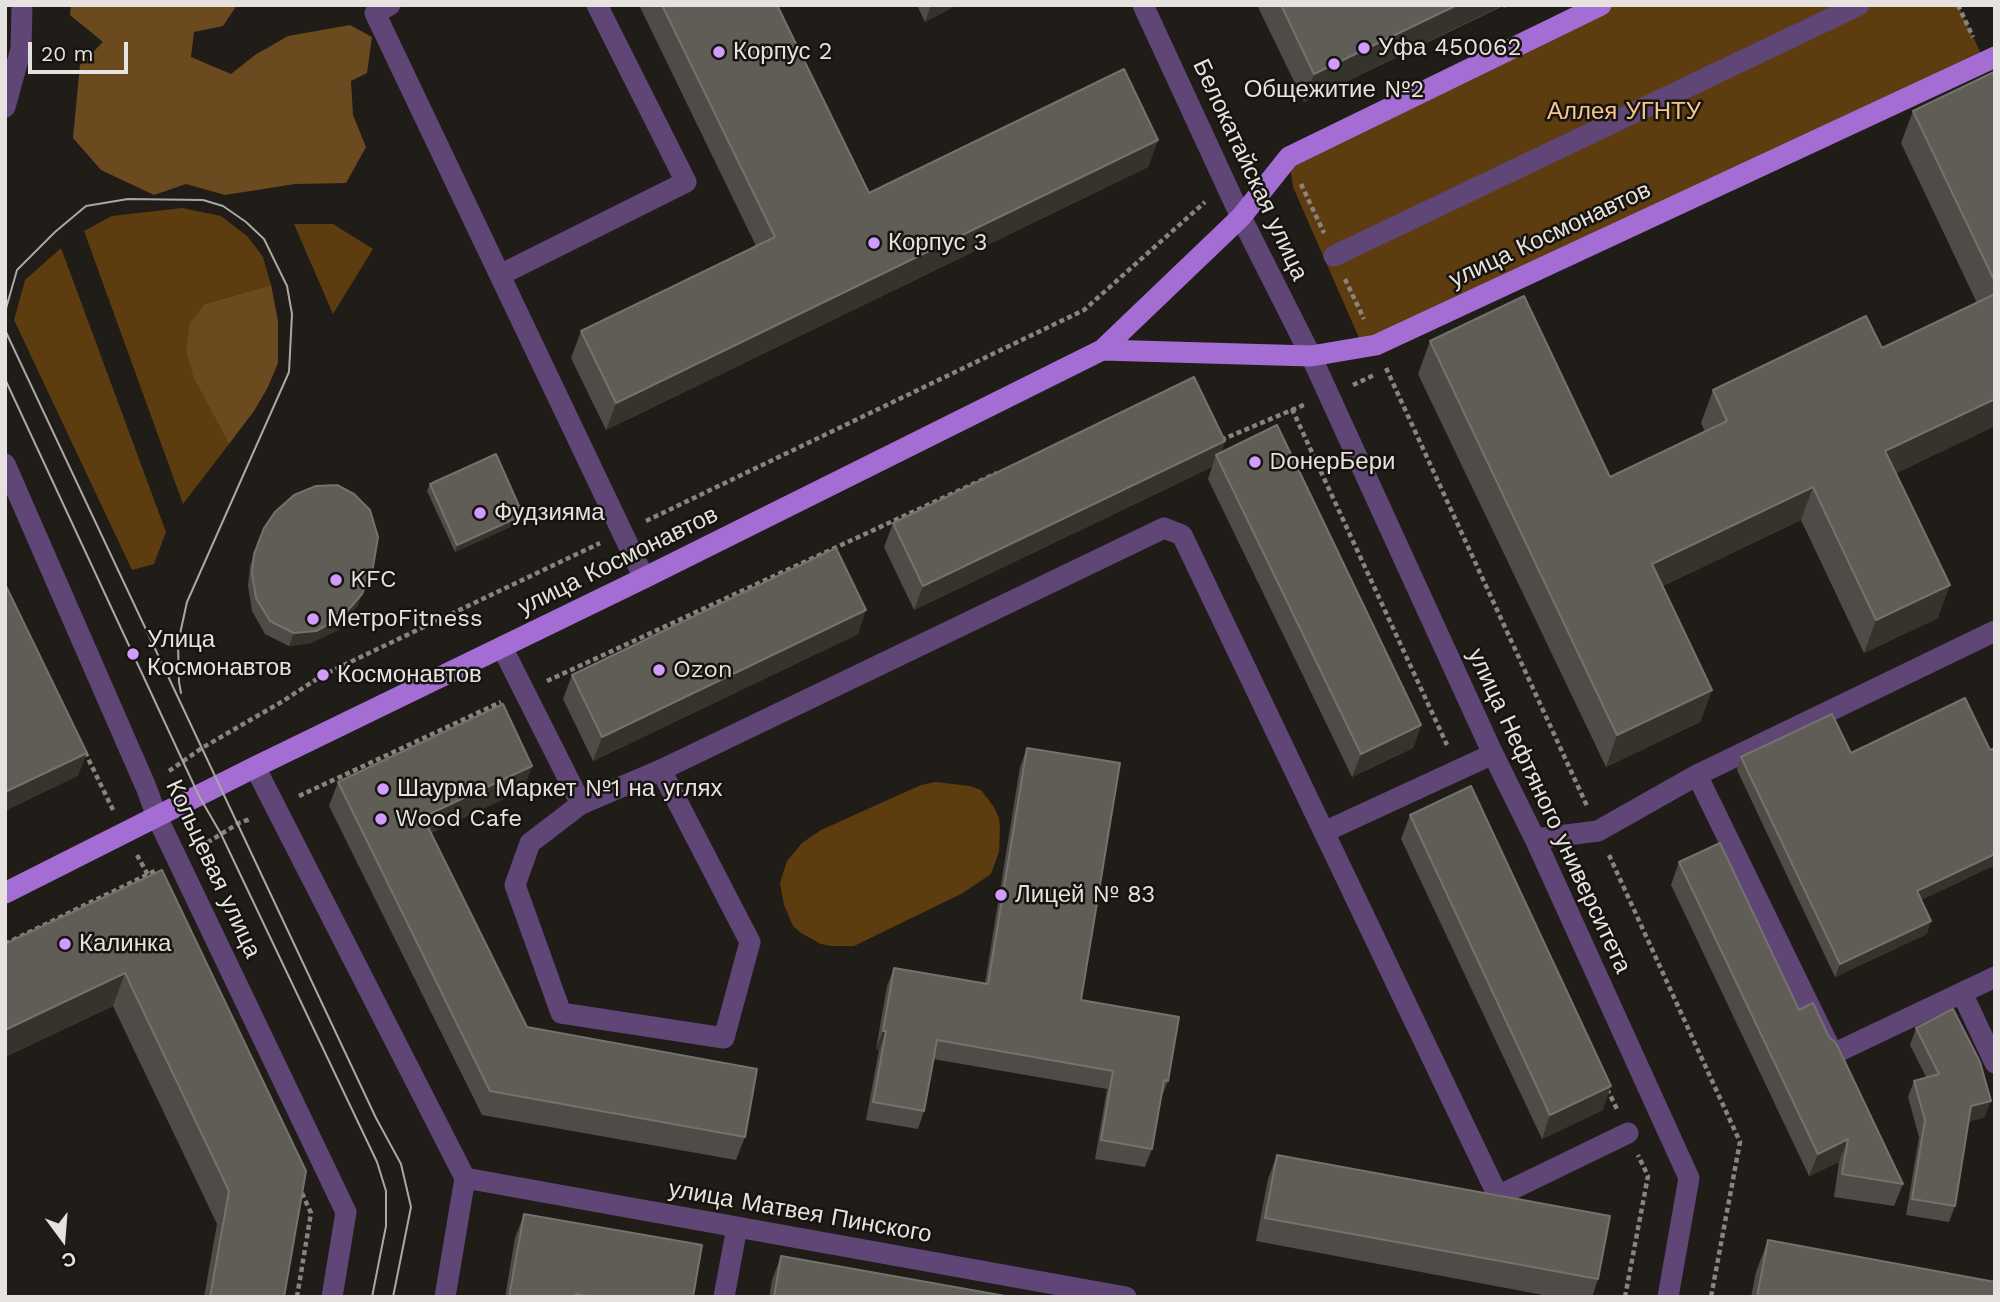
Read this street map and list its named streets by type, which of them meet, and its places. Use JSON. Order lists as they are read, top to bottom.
{
  "streets": {
    "main road": ["улица Космонавтов"],
    "street": [
      "Белокатайская улица",
      "улица Нефтяного университета",
      "Кольцевая улица",
      "улица Матвея Пинского"
    ]
  },
  "crossings": [
    ["Белокатайская улица", "улица Космонавтов"],
    ["Белокатайская улица", "улица Нефтяного университета"],
    ["улица Космонавтов", "улица Нефтяного университета"],
    ["улица Космонавтов", "Кольцевая улица"]
  ],
  "parks": ["Аллея УГНТУ"],
  "places": [
    "Уфа 450062",
    "Корпус 2",
    "Общежитие №2",
    "Корпус 3",
    "DонерБери",
    "Фудзияма",
    "KFC",
    "МетроFitness",
    "Улица Космонавтов",
    "Ozon",
    "Космонавтов",
    "Шаурма Маркет №1 на углях",
    "Wood Cafe",
    "Лицей № 83",
    "Калинка"
  ],
  "scale_bar": "20 m",
  "north": "bottom"
}
